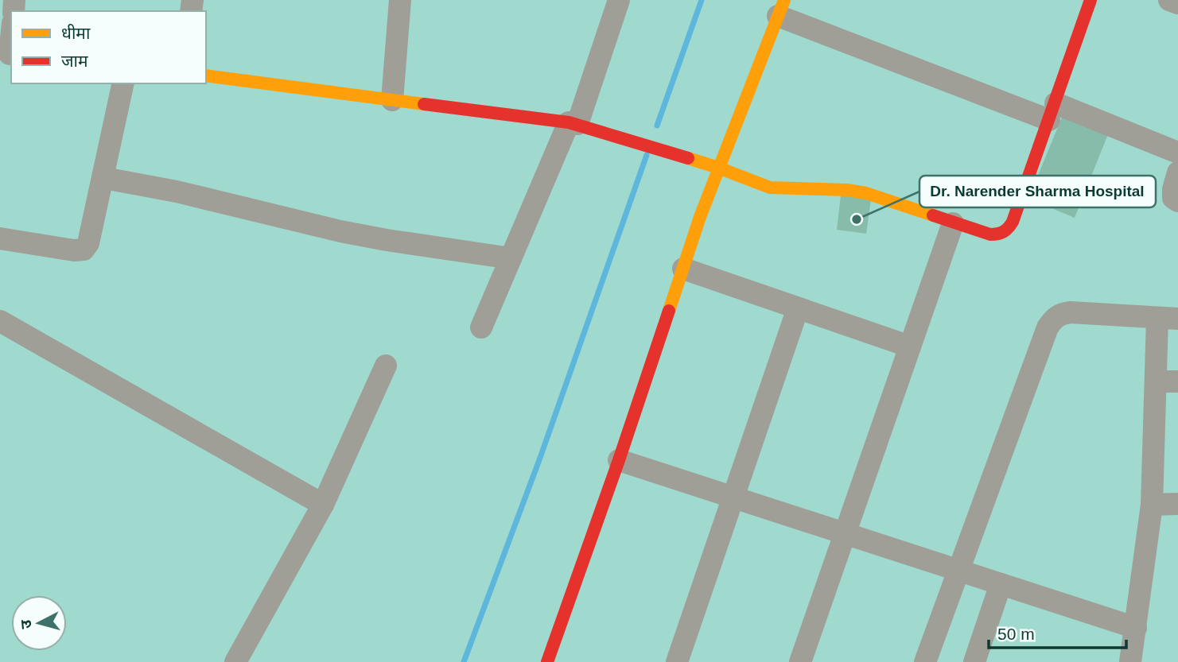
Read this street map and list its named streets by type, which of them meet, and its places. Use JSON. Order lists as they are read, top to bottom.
{
  "places": ["Dr. Narender Sharma Hospital"],
  "legend": ["धीमा", "जाम"],
  "scale_bar": "50 m",
  "north": "left"
}
